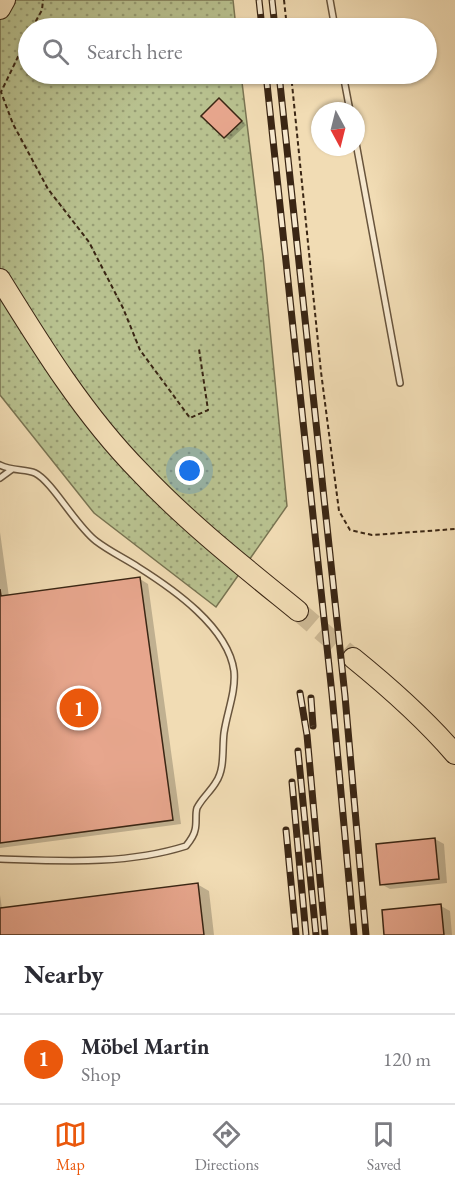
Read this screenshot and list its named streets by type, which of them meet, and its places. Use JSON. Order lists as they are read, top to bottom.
{
  "north": "bottom",
  "page": {
    "search": "Search here",
    "pins": "1",
    "heading": "Nearby",
    "list": [
      {
        "mark": "1",
        "name": "Möbel Martin",
        "note": "Shop",
        "value": "120 m"
      }
    ],
    "nav": ["Map", "Directions", "Saved"]
  }
}
